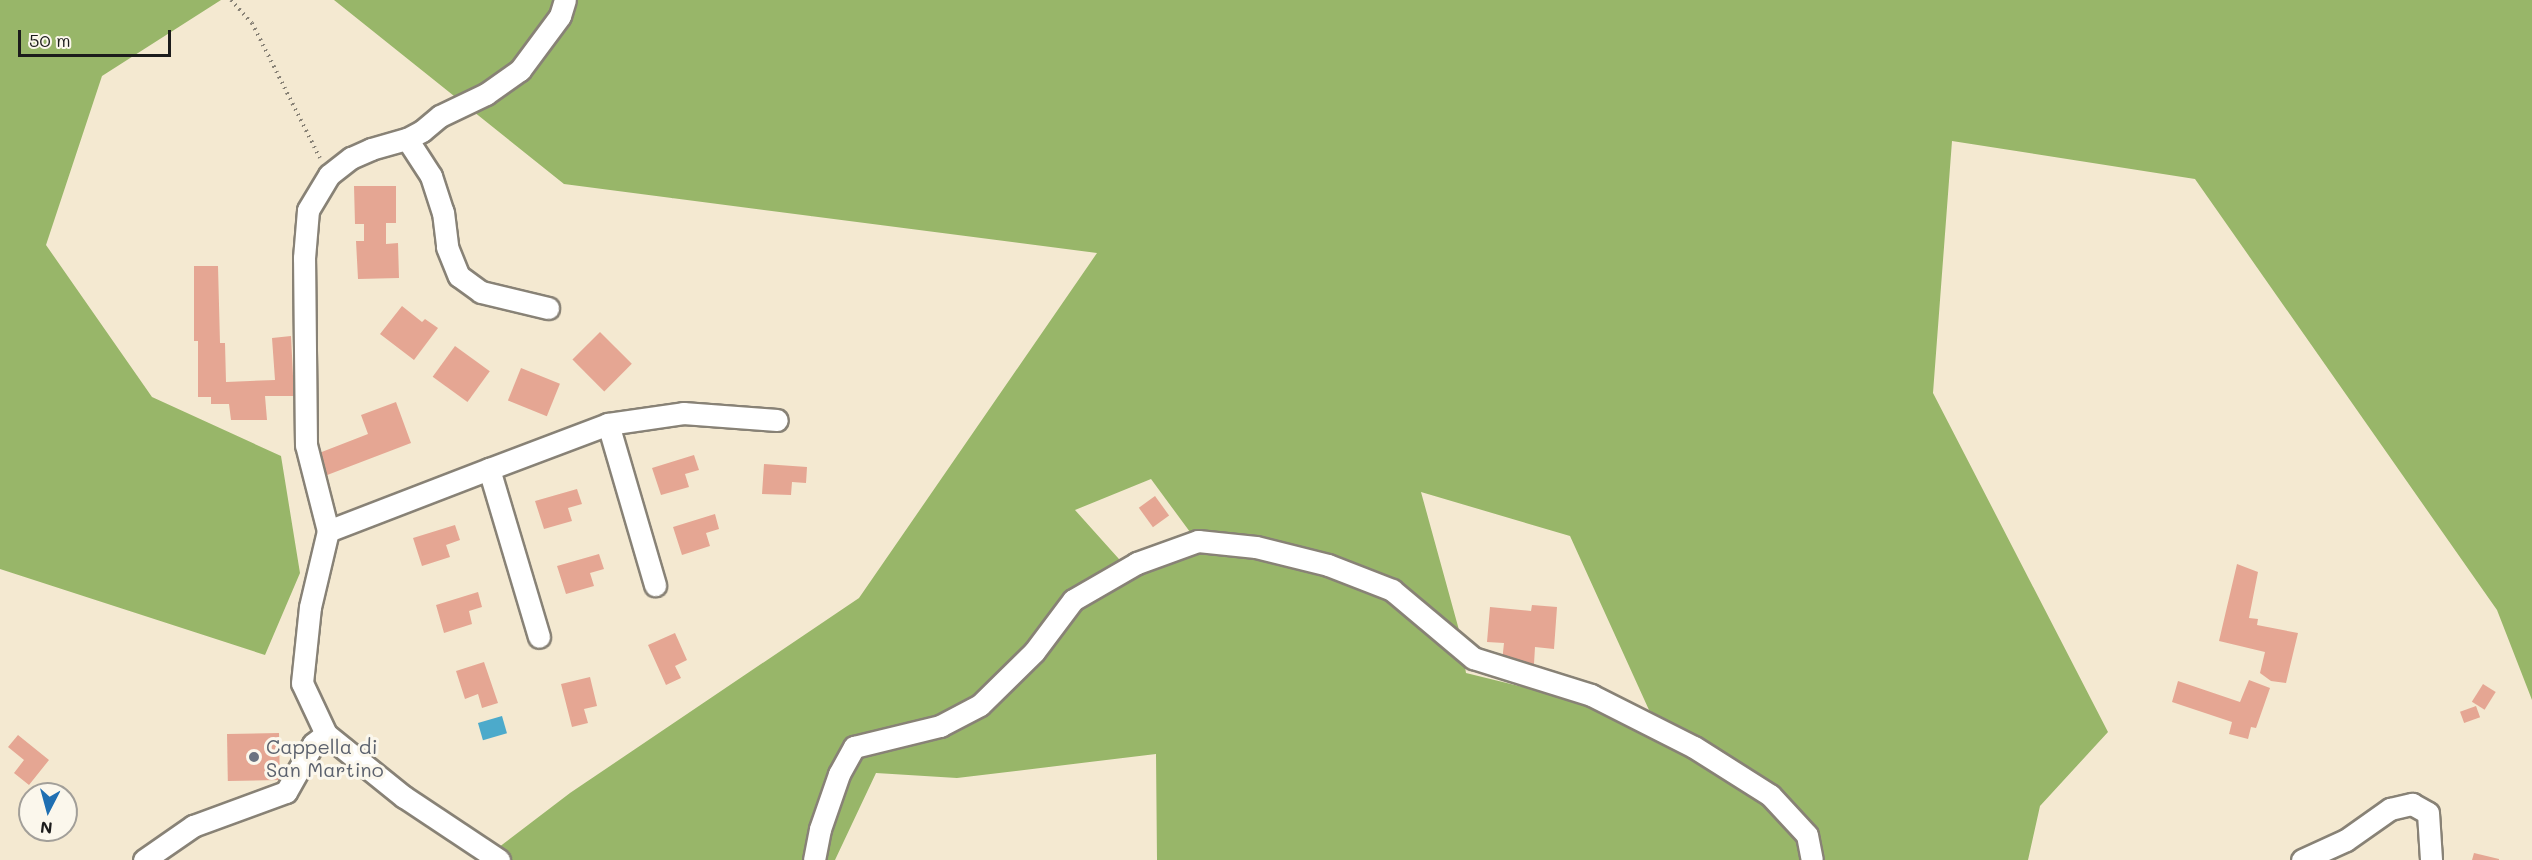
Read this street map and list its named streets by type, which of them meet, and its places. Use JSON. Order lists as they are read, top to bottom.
{
  "places": ["Cappella di San Martino"],
  "scale_bar": "50 m",
  "north": "bottom"
}
